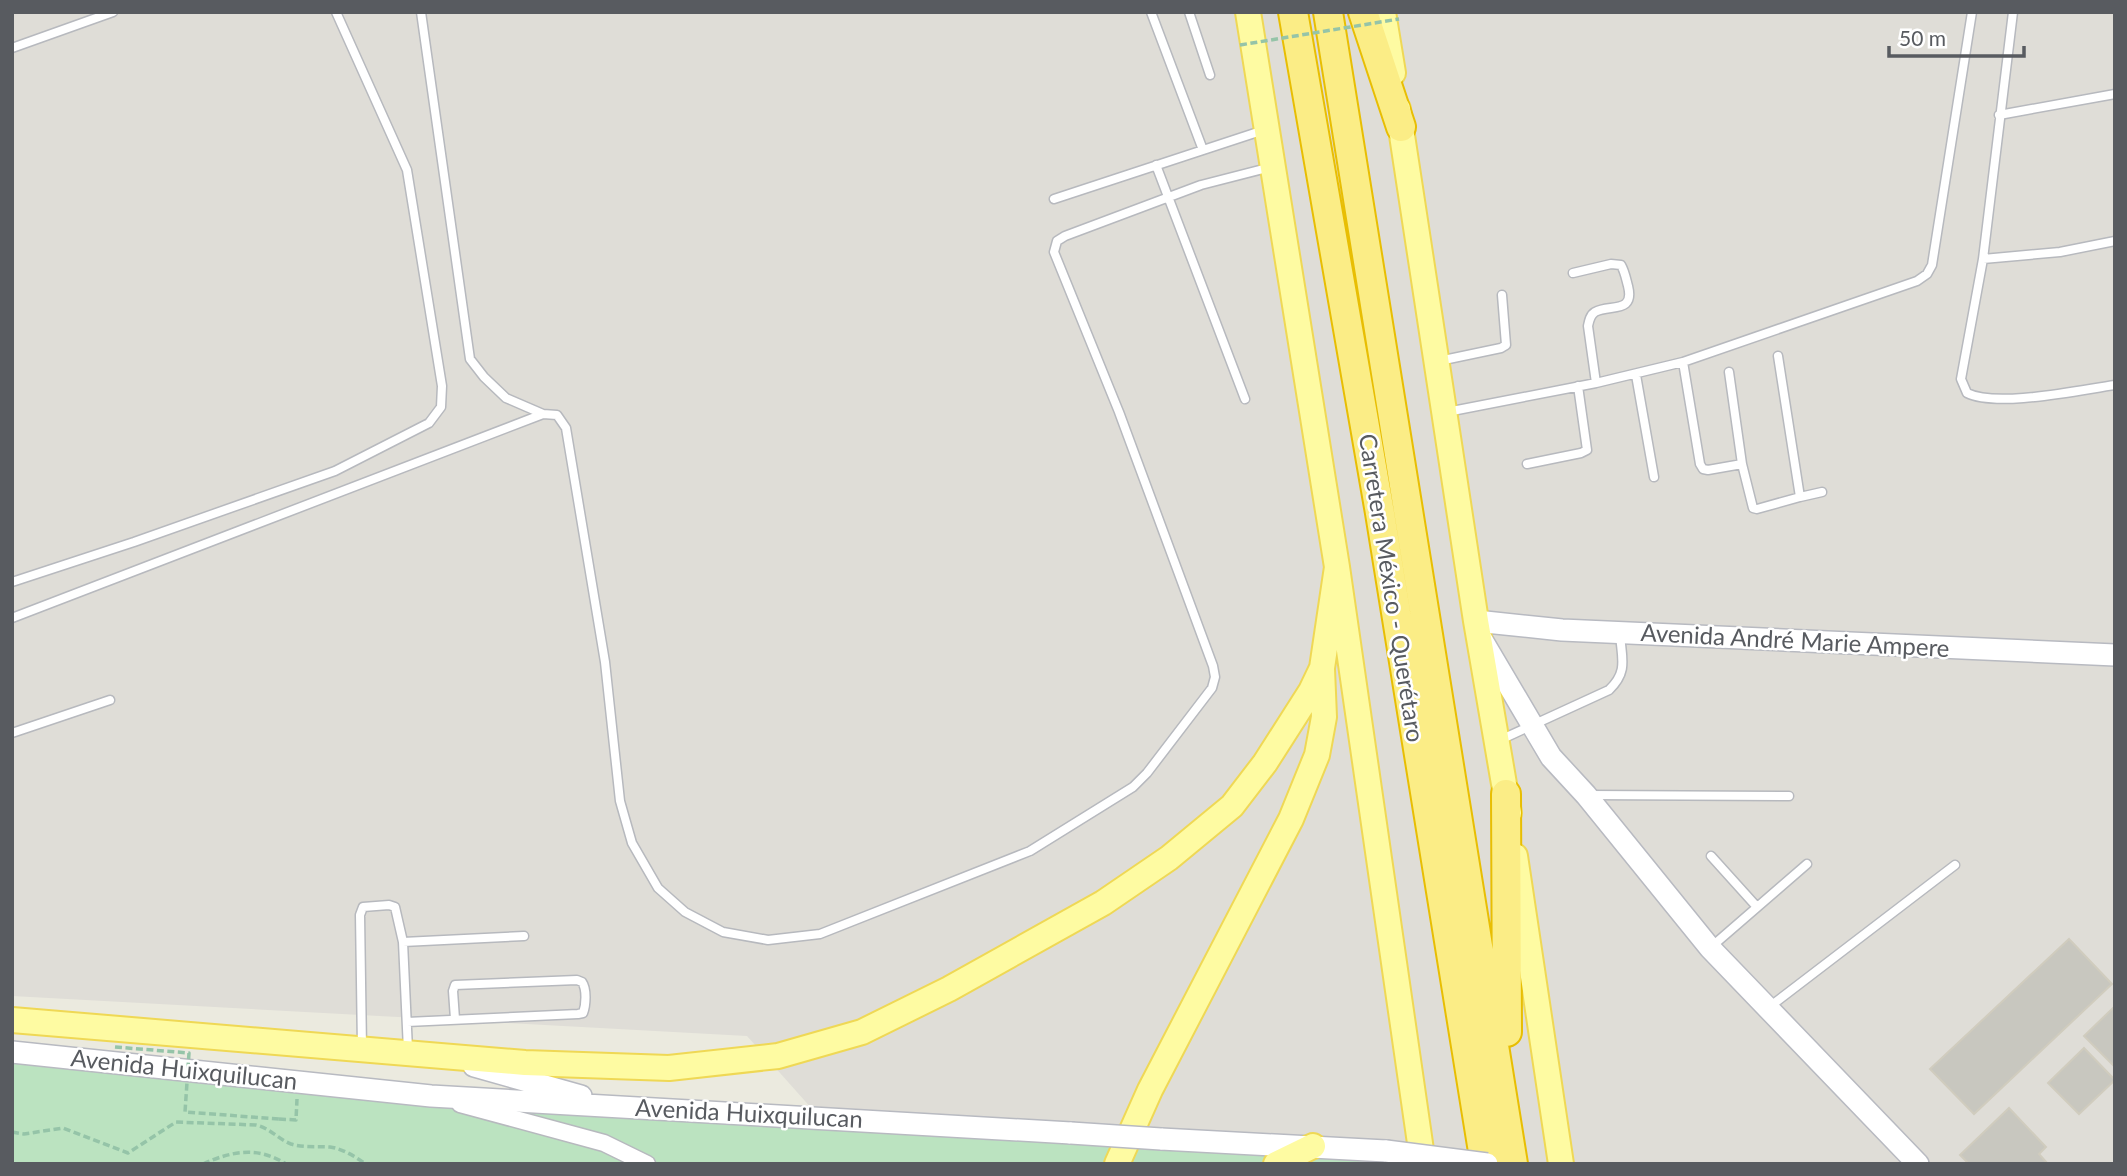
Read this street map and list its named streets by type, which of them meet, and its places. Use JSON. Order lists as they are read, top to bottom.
{
  "streets": {
    "highway": ["Carretera México - Querétaro"],
    "main road": ["Avenida André Marie Ampere", "Avenida Huixquilucan"]
  },
  "crossings": [
    ["Carretera México - Querétaro", "Avenida Huixquilucan"]
  ],
  "scale_bar": "50 m"
}
